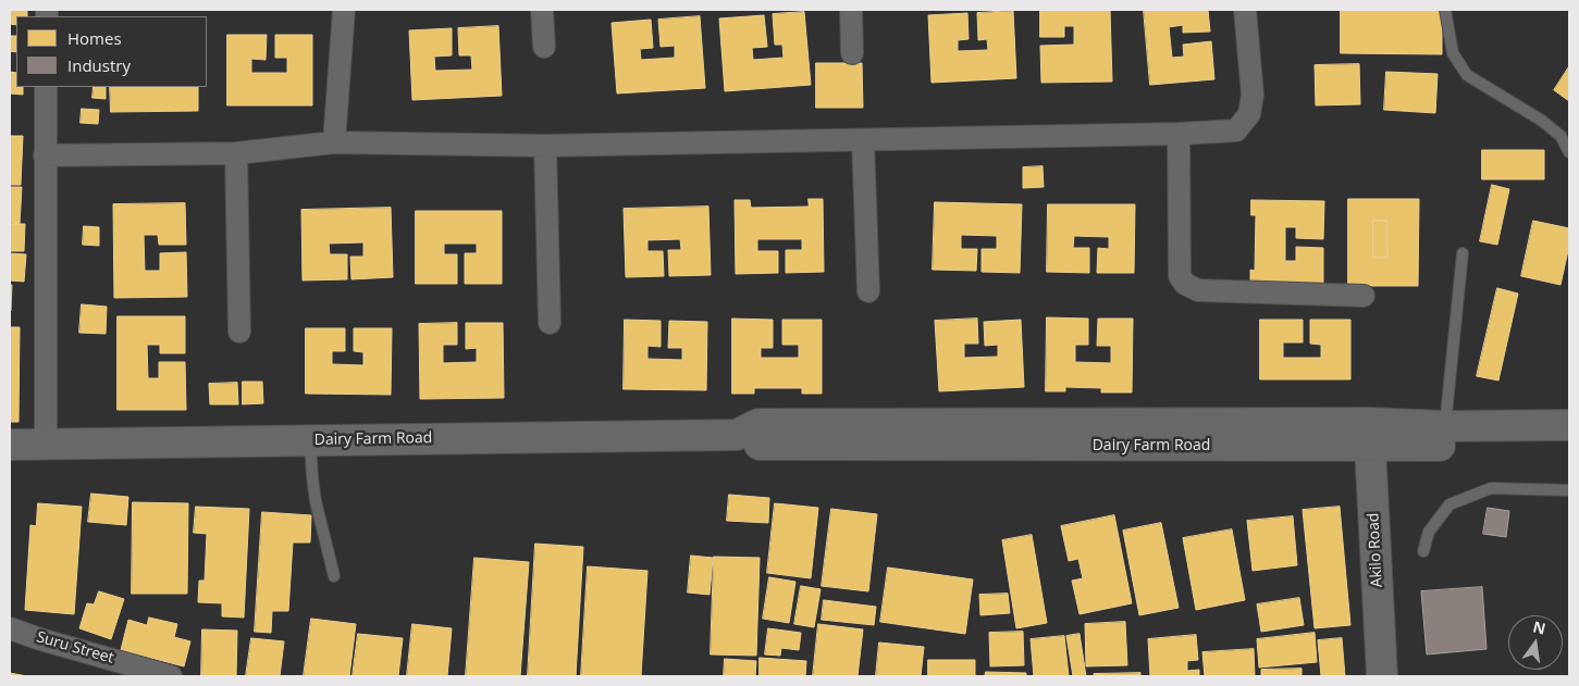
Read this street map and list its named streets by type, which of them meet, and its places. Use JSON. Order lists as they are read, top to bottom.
{
  "streets": {
    "main road": ["Dairy Farm Road", "Akilo Road"],
    "street": ["Suru Street"]
  },
  "crossings": [
    ["Dairy Farm Road", "Akilo Road"]
  ],
  "legend": ["Homes", "Industry"],
  "north": "top"
}
